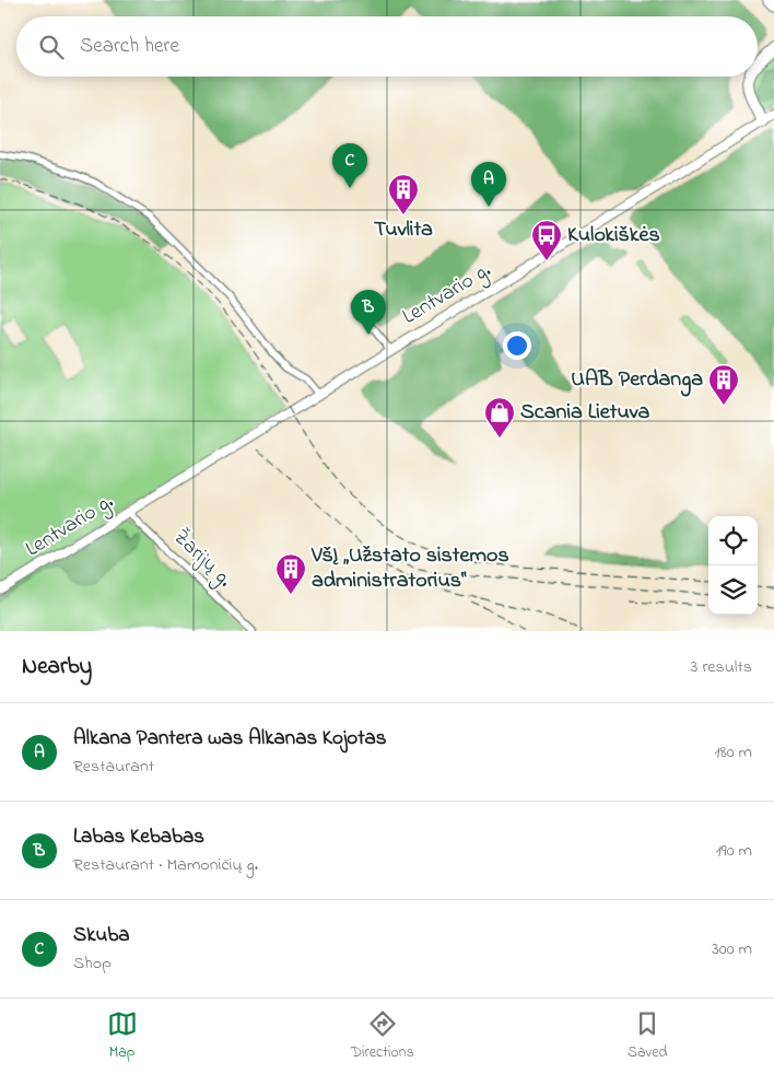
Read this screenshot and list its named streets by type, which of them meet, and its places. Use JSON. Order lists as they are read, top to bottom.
{
  "streets": {
    "main road": ["Lentvario g."],
    "street": ["Žarijų g."]
  },
  "crossings": [
    ["Lentvario g.", "Žarijų g."]
  ],
  "places": {
    "building": ["Tuvlita", "UAB Perdanga", "VšĮ „Užstato sistemos administratorius“"],
    "bus stop": ["Kulokiškės"],
    "shop": ["Scania Lietuva"]
  },
  "page": {
    "search": "Search here",
    "pins": ["C", "A", "B"],
    "heading": ["Nearby", "3 results"],
    "list": [
      {
        "mark": "A",
        "name": "Alkana Pantera was Alkanas Kojotas",
        "note": "Restaurant",
        "value": "180 m"
      },
      {
        "mark": "B",
        "name": "Labas Kebabas",
        "note": "Restaurant · Mamoničių g.",
        "value": "190 m"
      },
      {
        "mark": "C",
        "name": "Skuba",
        "note": "Shop",
        "value": "300 m"
      }
    ],
    "nav": ["Map", "Directions", "Saved"]
  }
}
